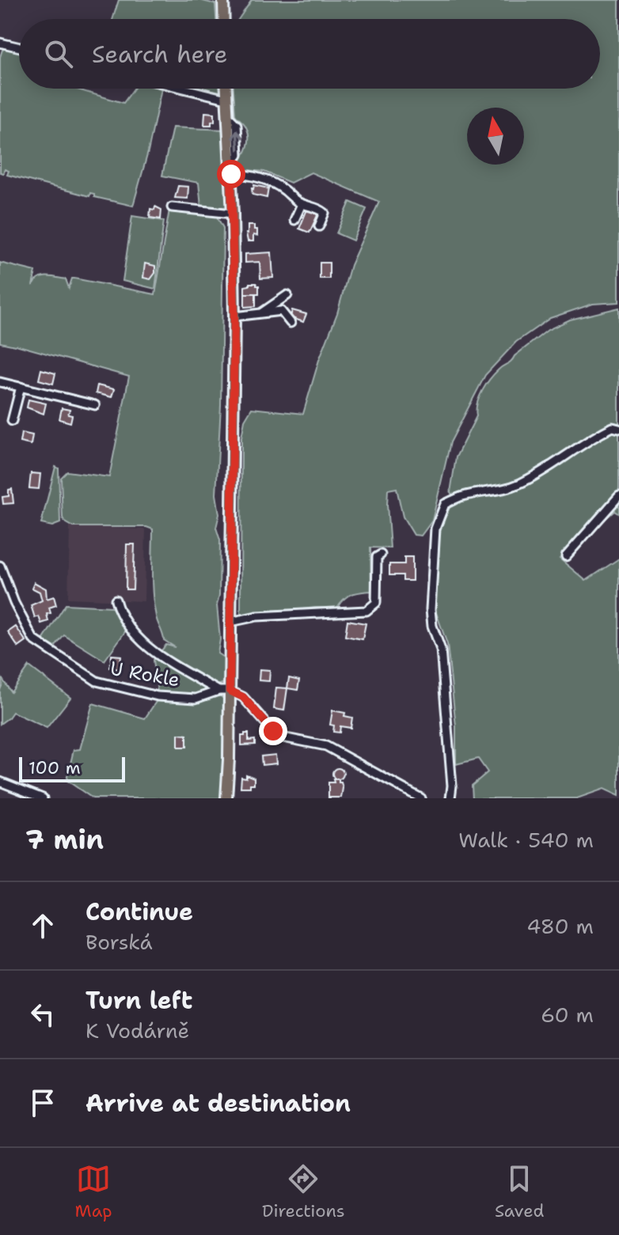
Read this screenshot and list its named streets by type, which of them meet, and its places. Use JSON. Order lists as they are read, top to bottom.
{
  "streets": {
    "street": ["U Rokle"]
  },
  "scale_bar": "100 m",
  "north": "top",
  "page": {
    "search": "Search here",
    "scale": "100 m",
    "heading": ["7 min", "Walk · 540 m"],
    "list": [
      ["Continue", "Borská", "480 m"],
      ["Turn left", "K Vodárně", "60 m"],
      "Arrive at destination"
    ],
    "nav": ["Map", "Directions", "Saved"]
  }
}
